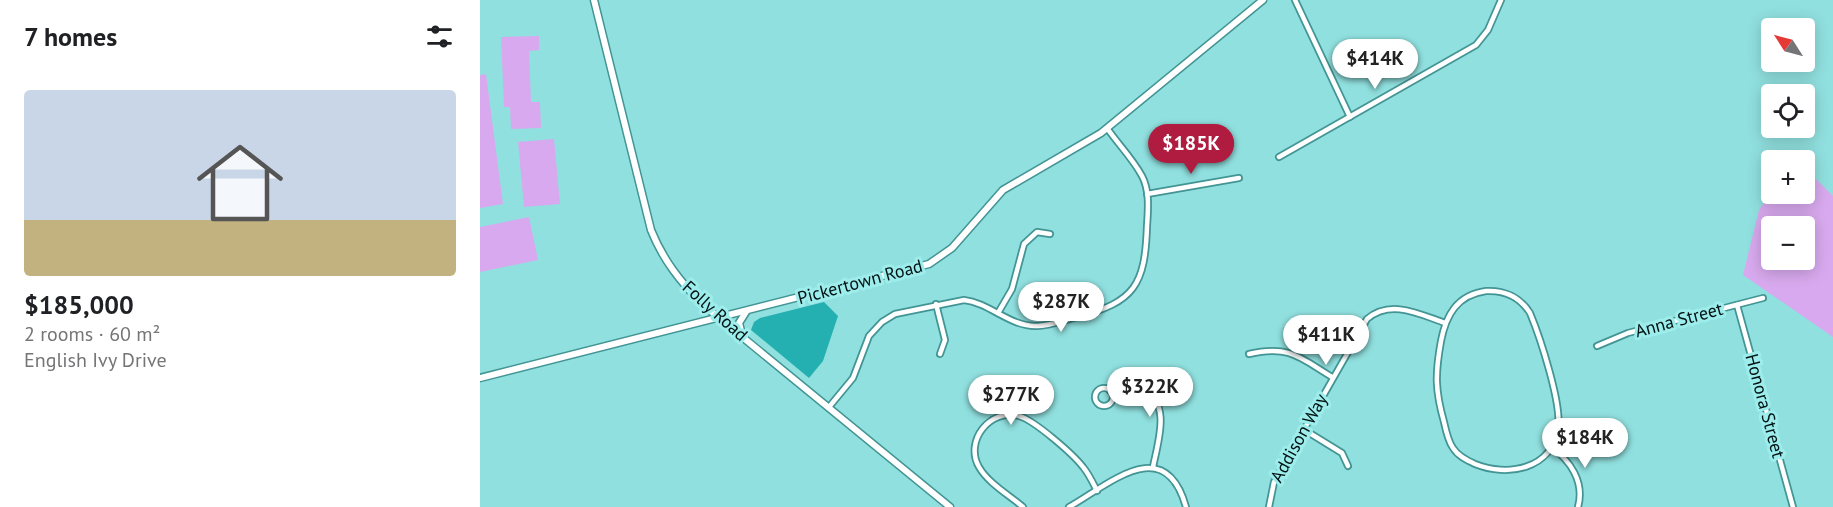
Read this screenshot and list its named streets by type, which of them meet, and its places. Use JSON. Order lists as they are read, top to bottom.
{
  "streets": {
    "street": [
      "Pickertown Road",
      "Folly Road",
      "Anna Street",
      "Honora Street",
      "Addison Way"
    ]
  },
  "crossings": [
    ["Pickertown Road", "Folly Road"],
    ["Anna Street", "Honora Street"]
  ],
  "north": "top left",
  "page": {
    "heading": "7 homes",
    "map_buttons": ["+", "−"],
    "price": [
      "$414K",
      "$185K",
      "$287K",
      "$411K",
      "$322K",
      "$277K",
      "$184K"
    ],
    "list": [
      {
        "name": "$185,000",
        "note": "2 rooms · 60 m² · English Ivy Drive"
      }
    ]
  }
}
